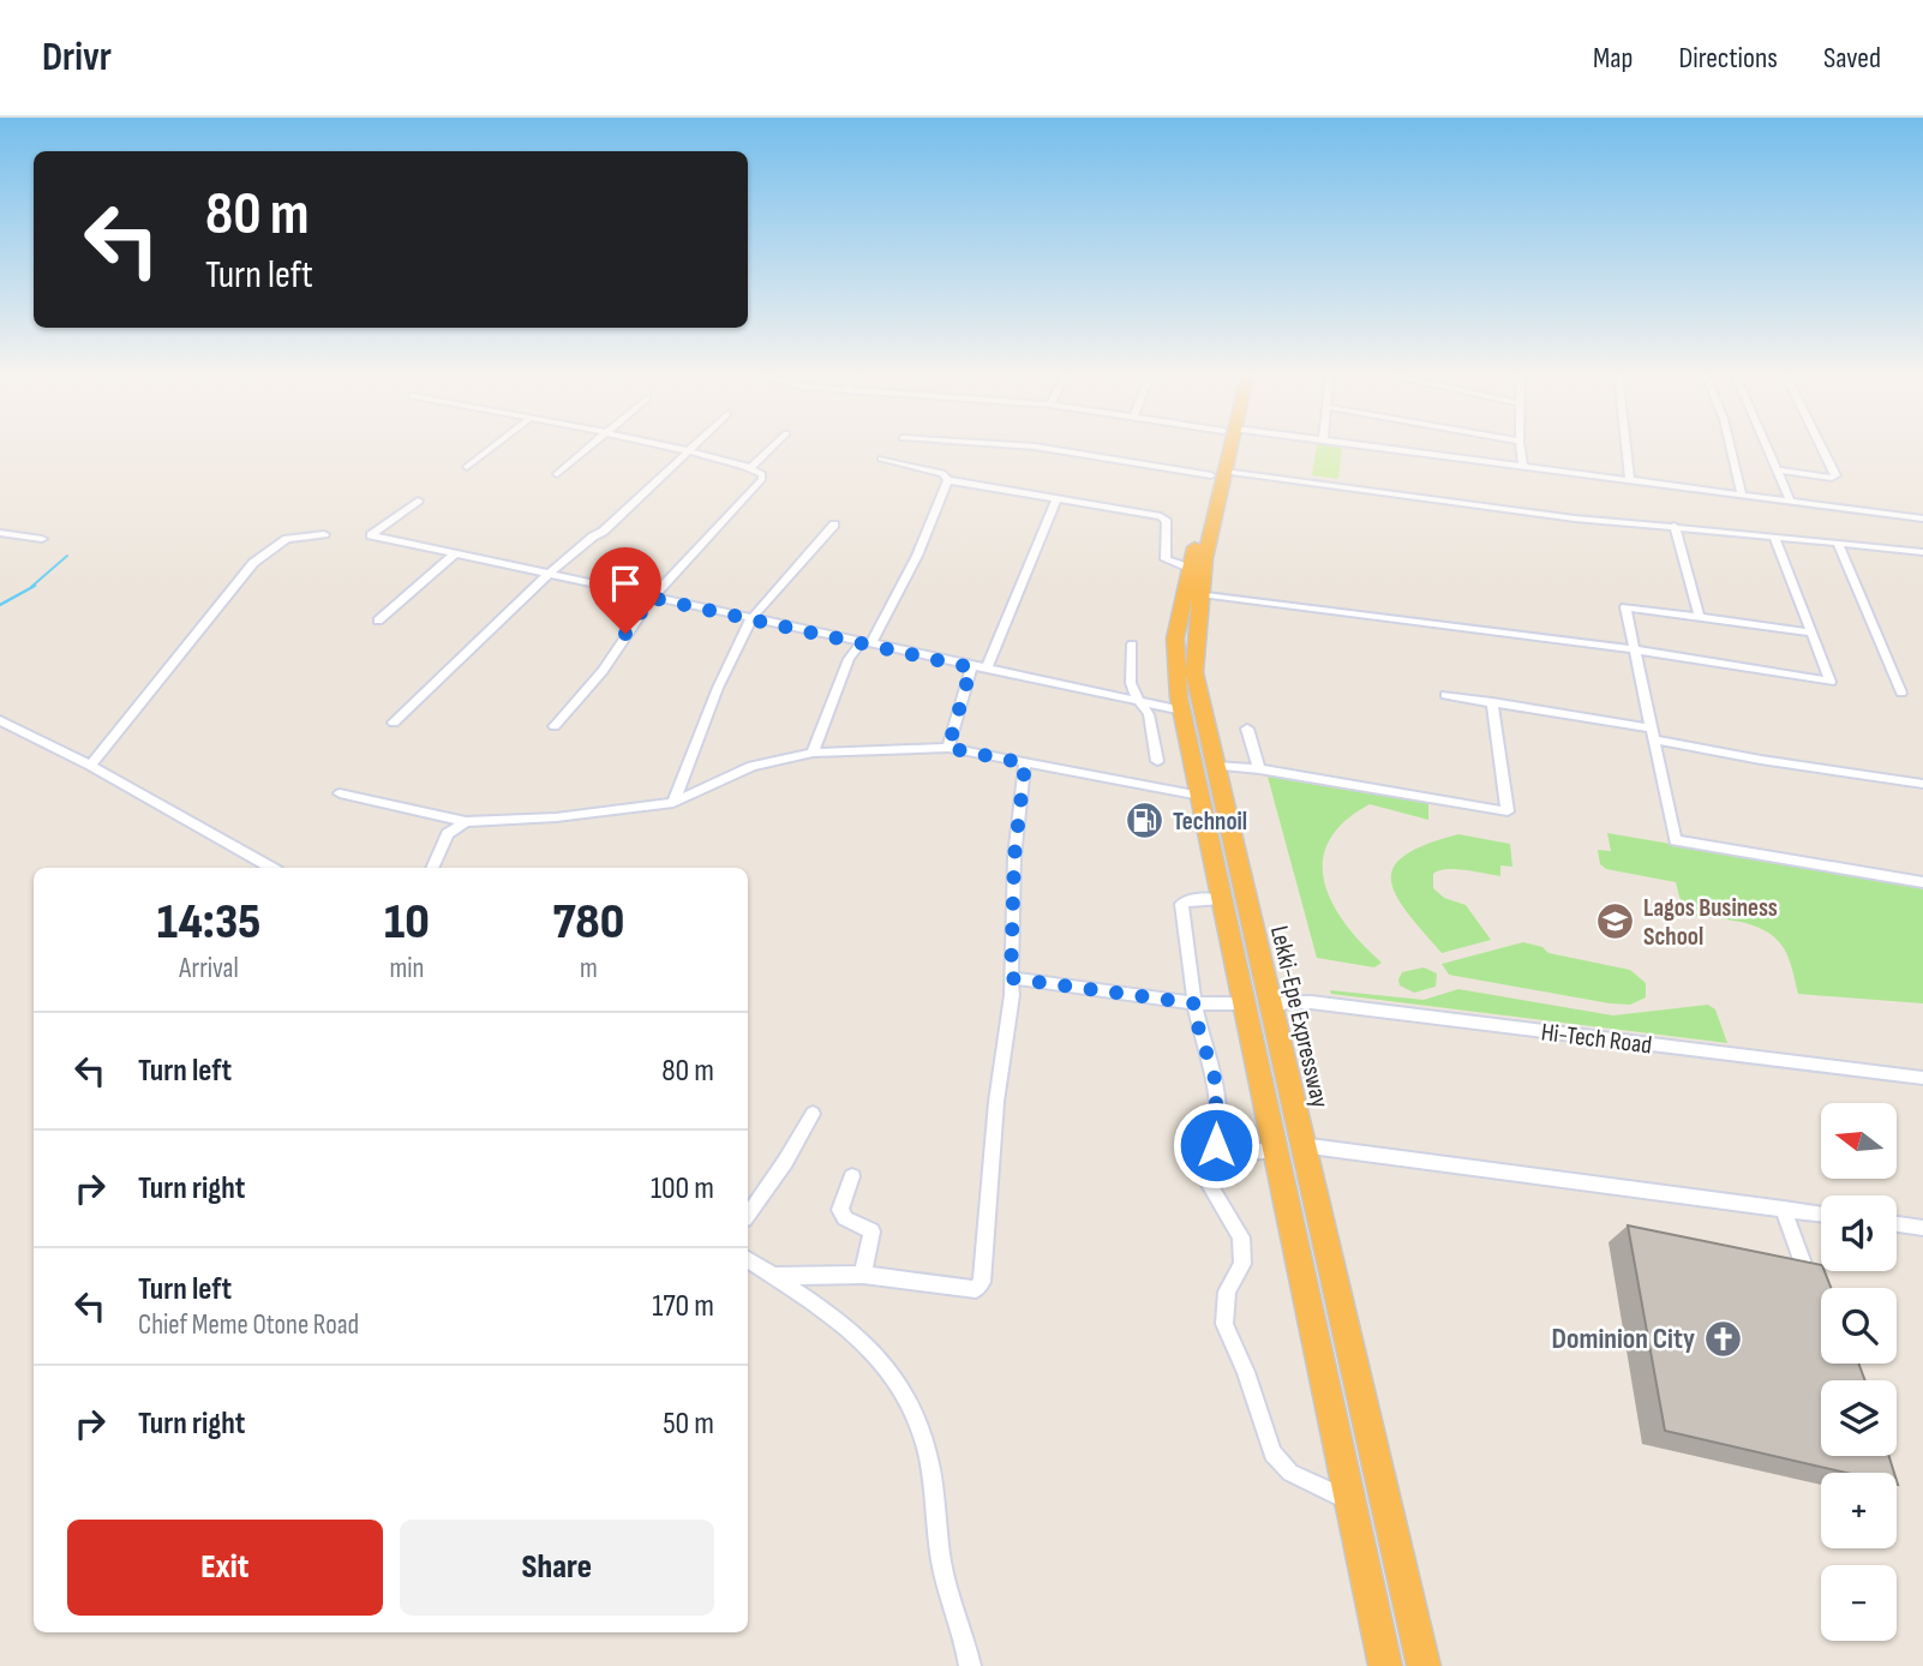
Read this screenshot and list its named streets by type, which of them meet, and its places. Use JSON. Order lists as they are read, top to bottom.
{
  "streets": {
    "highway": ["Lekki-Epe Expressway"],
    "street": ["Hi-Tech Road"]
  },
  "crossings": [
    ["Lekki-Epe Expressway", "Hi-Tech Road"]
  ],
  "places": {
    "fuel station": ["Technoil"],
    "school or university": ["Lagos Business School"],
    "church": ["Dominion City"]
  },
  "north": "left",
  "page": {
    "header": "Drivr",
    "nav": ["Map", "Directions", "Saved"],
    "turn": ["80 m", "Turn left"],
    "eta": [
      "14:35",
      "Arrival",
      "10",
      "min",
      "780",
      "m"
    ],
    "list": [
      {
        "name": "Turn left",
        "value": "80 m"
      },
      {
        "name": "Turn right",
        "value": "100 m"
      },
      {
        "name": "Turn left",
        "note": "Chief Meme Otone Road",
        "value": "170 m"
      },
      {
        "name": "Turn right",
        "value": "50 m"
      }
    ],
    "map_buttons": ["+", "−"],
    "buttons": ["Exit", "Share"]
  }
}
